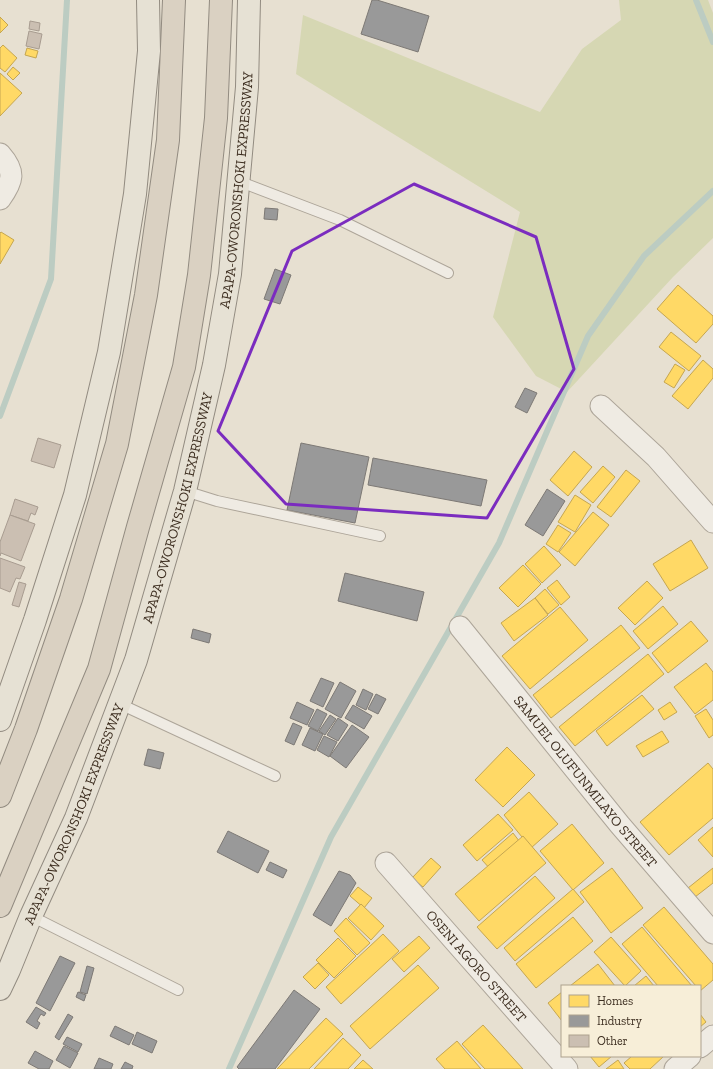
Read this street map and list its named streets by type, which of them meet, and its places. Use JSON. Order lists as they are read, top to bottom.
{
  "streets": {
    "highway": ["APAPA-OWORONSHOKI EXPRESSWAY"],
    "street": ["SAMUEL OLUFUNMILAYO STREET", "OSENI AGORO STREET"]
  },
  "legend": ["Homes", "Industry", "Other"]
}
